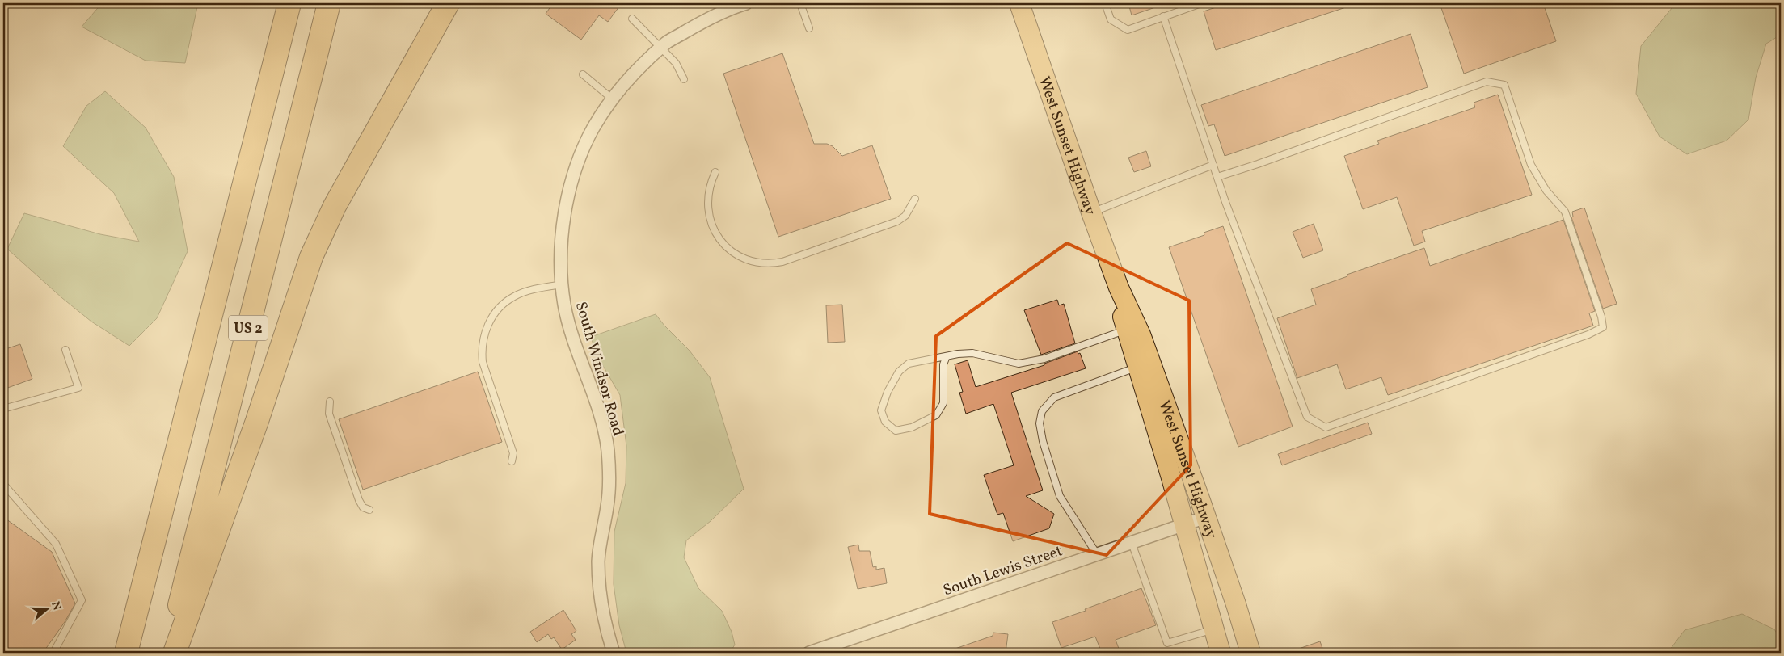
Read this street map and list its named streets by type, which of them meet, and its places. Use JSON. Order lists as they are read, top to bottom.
{
  "streets": {
    "highway": ["US 2"],
    "main road": ["West Sunset Highway"],
    "street": ["South Windsor Road", "South Lewis Street"]
  },
  "crossings": [
    ["West Sunset Highway", "South Lewis Street"]
  ],
  "north": "right"
}
